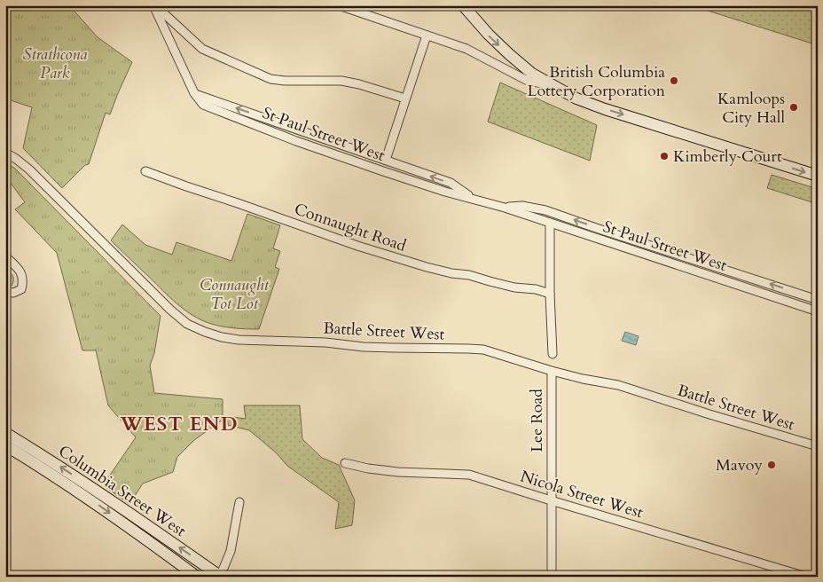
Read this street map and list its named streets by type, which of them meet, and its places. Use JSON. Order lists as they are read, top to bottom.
{
  "streets": {
    "main road": ["Columbia Street West"],
    "street": [
      "St Paul Street West",
      "Connaught Road",
      "Battle Street West",
      "Lee Road",
      "Nicola Street West"
    ]
  },
  "crossings": [
    ["Battle Street West", "Lee Road"],
    ["Lee Road", "Nicola Street West"]
  ],
  "districts": ["WEST END"],
  "parks": ["Strathcona Park", "Connaught Tot Lot"],
  "places": [
    "British Columbia Lottery Corporation",
    "Kamloops City Hall",
    "Kimberly Court",
    "Mavoy"
  ]
}
